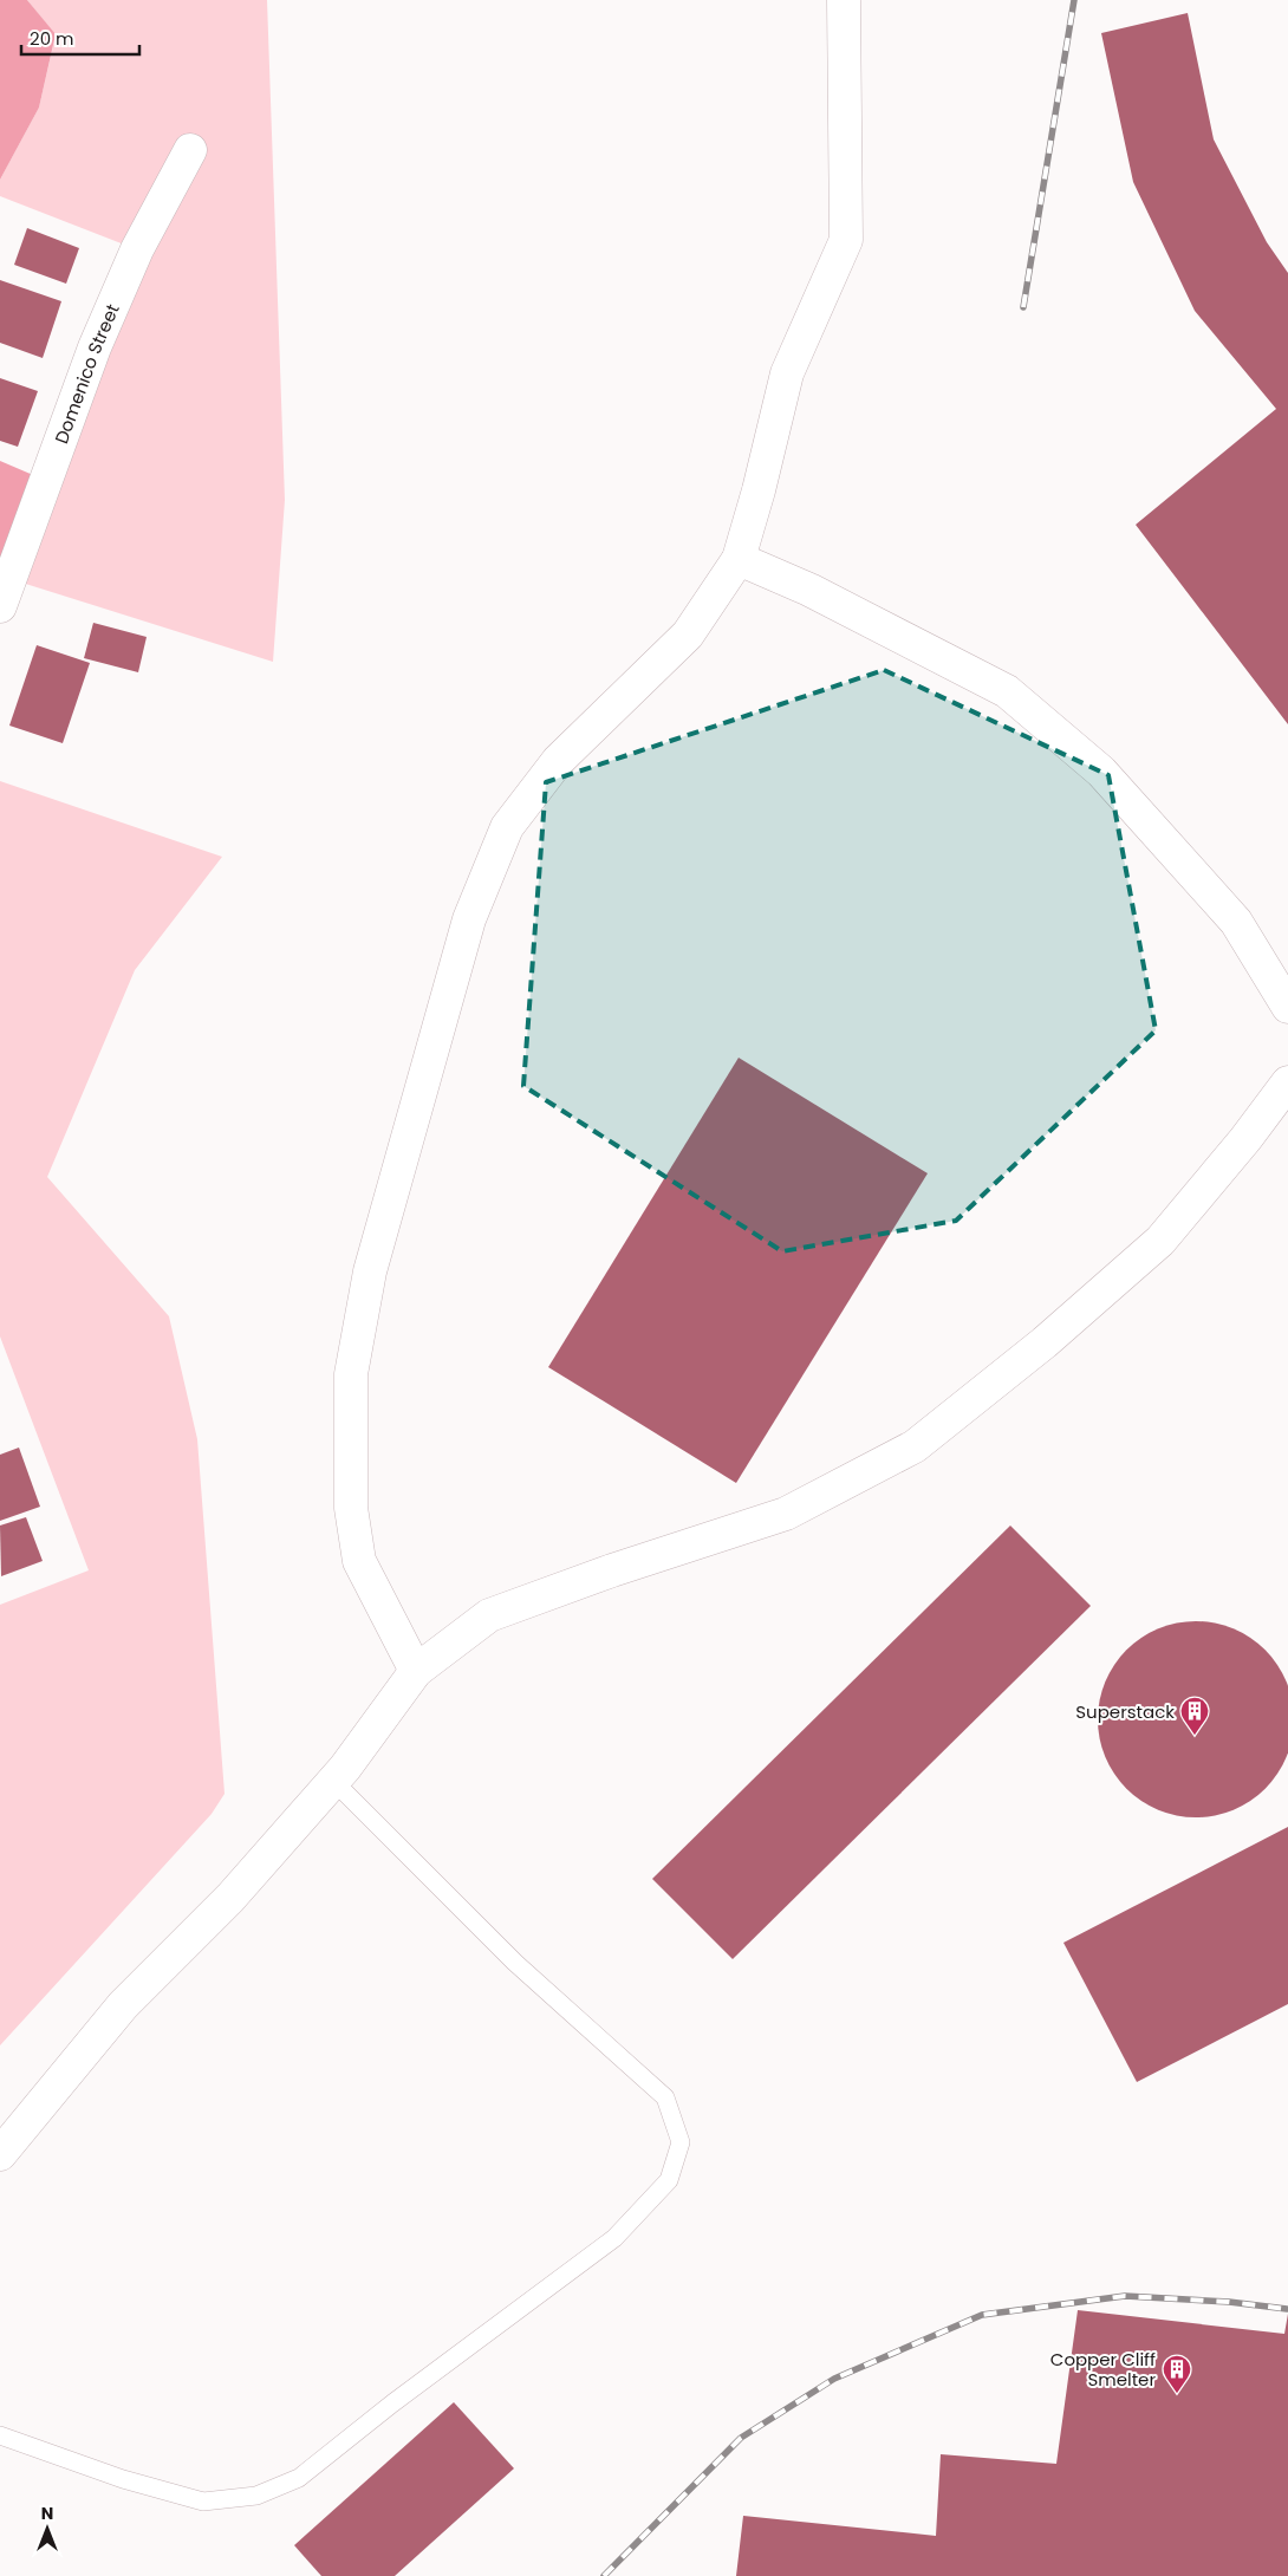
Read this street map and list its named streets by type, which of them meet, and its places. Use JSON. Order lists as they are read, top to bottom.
{
  "streets": {
    "street": ["Domenico Street"]
  },
  "places": {
    "building": ["Superstack", "Copper Cliff Smelter"]
  },
  "scale_bar": "20 m",
  "north": "top"
}
